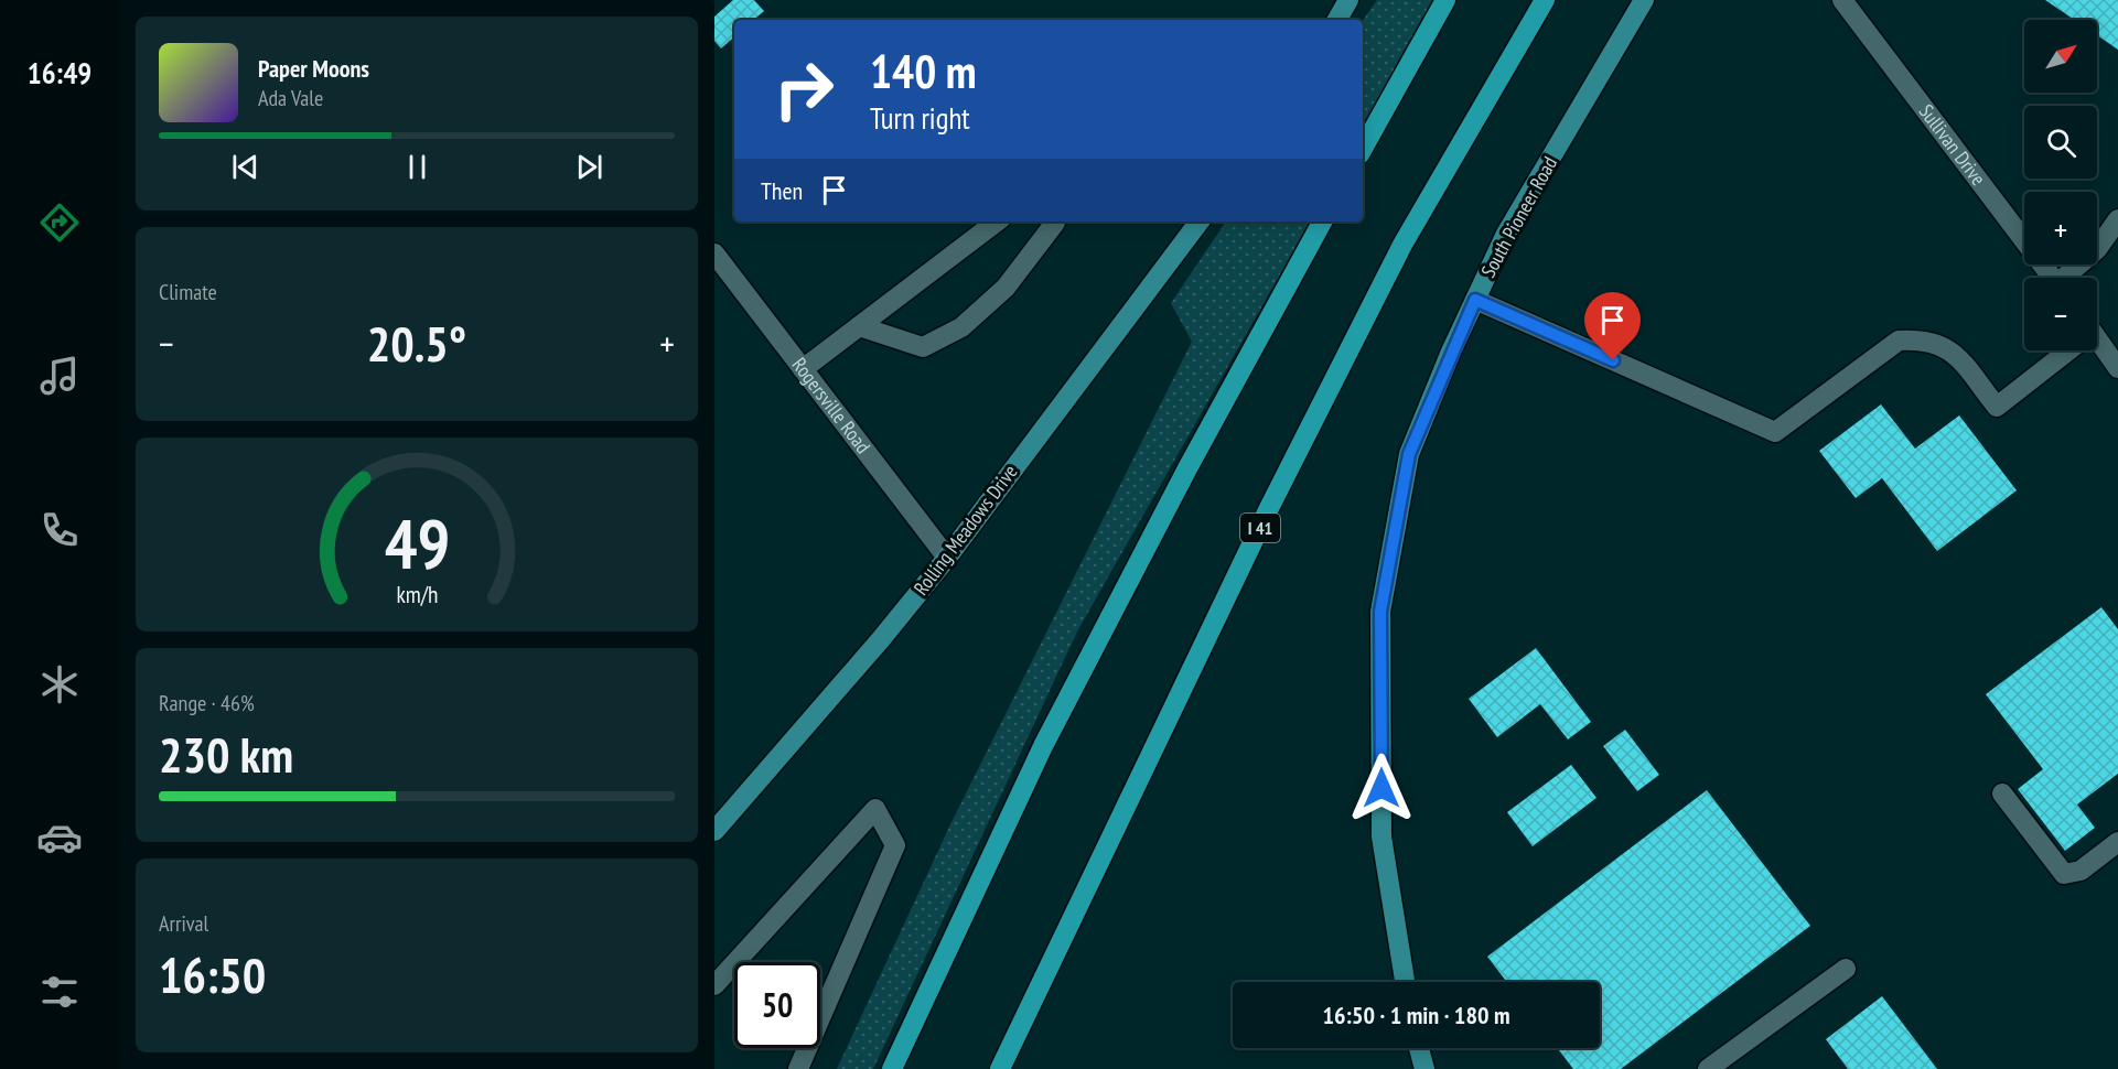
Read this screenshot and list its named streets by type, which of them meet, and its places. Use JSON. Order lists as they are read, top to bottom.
{
  "streets": {
    "highway": ["I 41"],
    "main road": ["South Pioneer Road", "Rolling Meadows Drive"],
    "street": ["Sullivan Drive", "Rogersville Road"]
  },
  "crossings": [
    ["Rogersville Road", "Rolling Meadows Drive"]
  ],
  "north": "top right",
  "page": {
    "tabs": "16:49",
    "map_buttons": ["+", "−"],
    "turn": ["140 m", "Turn right"],
    "song": ["Paper Moons", "Ada Vale"],
    "then": "Then",
    "tile": [
      "Climate",
      ["Range · 46%", "230 km"],
      ["Arrival", "16:50"]
    ],
    "heat": ["−", "20.5°", "+"],
    "limit": "50",
    "trip": "16:50 · 1 min · 180 m",
    "gauge": ["49", "km/h"]
  }
}
